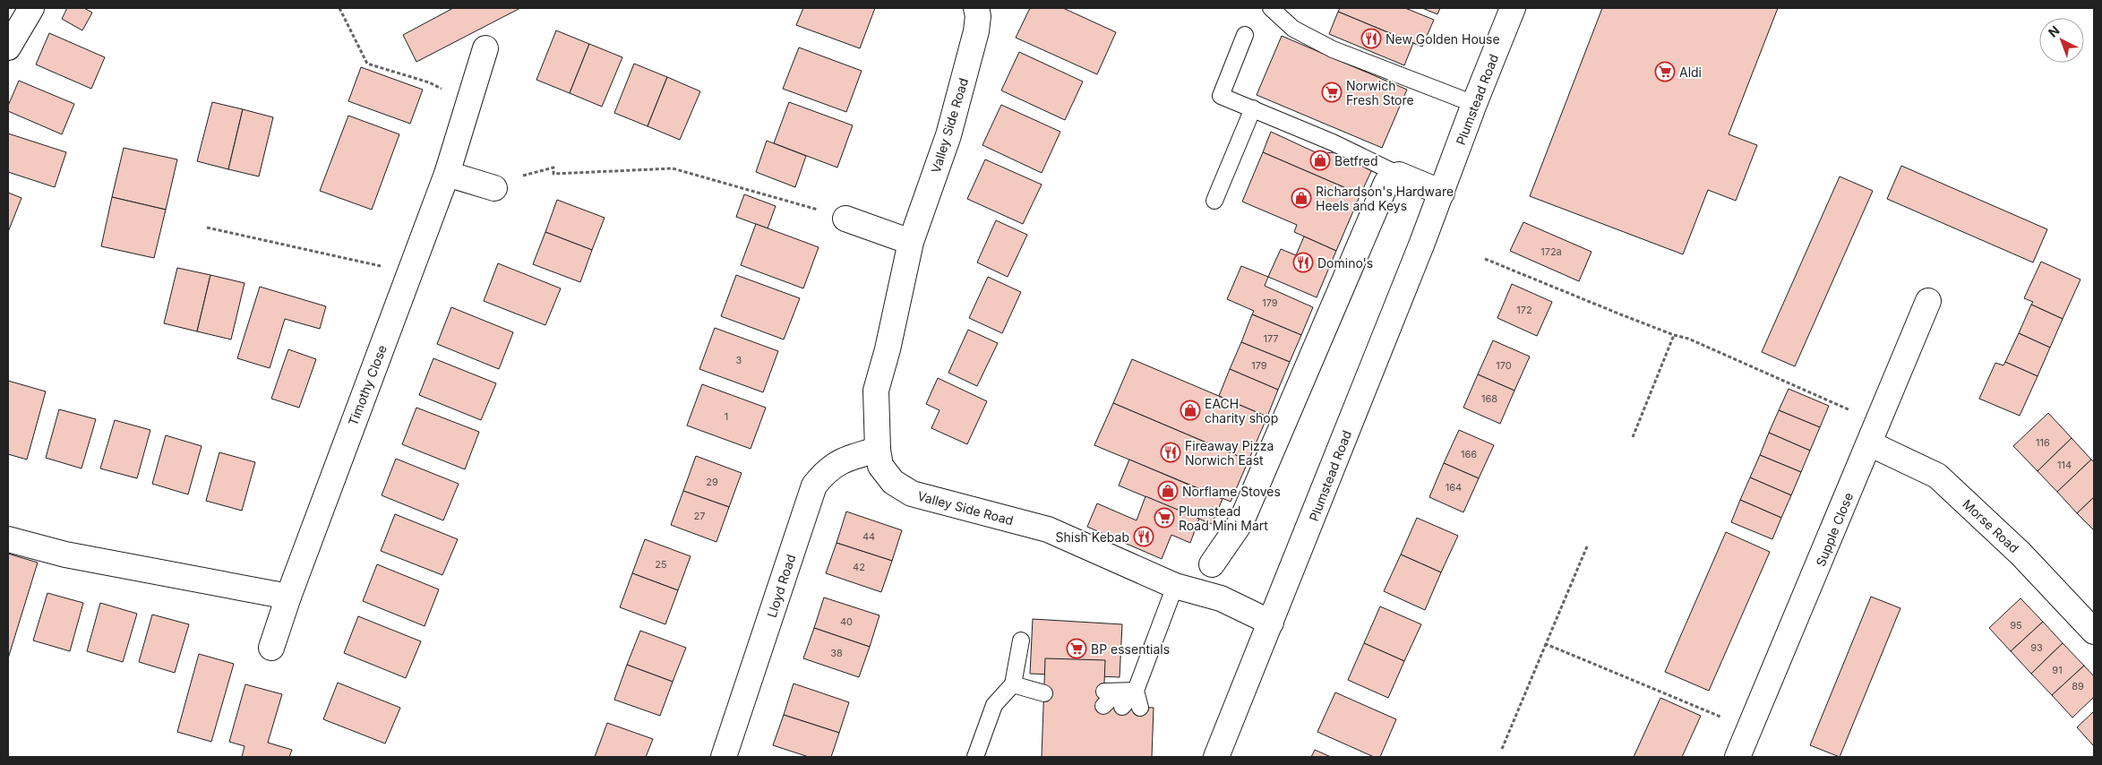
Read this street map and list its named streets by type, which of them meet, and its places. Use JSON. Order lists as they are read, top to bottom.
{
  "streets": {
    "street": [
      "Plumstead Road",
      "Valley Side Road",
      "Timothy Close",
      "Morse Road",
      "Supple Close",
      "Lloyd Road"
    ]
  },
  "crossings": [
    ["Plumstead Road", "Valley Side Road"],
    ["Valley Side Road", "Lloyd Road"],
    ["Morse Road", "Supple Close"]
  ],
  "places": {
    "restaurant": [
      "New Golden House",
      "Domino's",
      "Fireaway Pizza Norwich East",
      "Shish Kebab"
    ],
    "supermarket": [
      "Aldi",
      "Norwich Fresh Store",
      "Plumstead Road Mini Mart",
      "BP essentials"
    ],
    "shop": [
      "Betfred",
      "Richardson's Hardware Heels and Keys",
      "EACH charity shop",
      "Norflame Stoves"
    ]
  },
  "house_numbers": [
    "172a",
    "179",
    "172",
    "177",
    "3",
    "179",
    "170",
    "168",
    "1",
    "116",
    "166",
    "114",
    "29",
    "164",
    "27",
    "44",
    "25",
    "42",
    "40",
    "95",
    "93",
    "38",
    "91",
    "89"
  ],
  "north": "top left"
}
